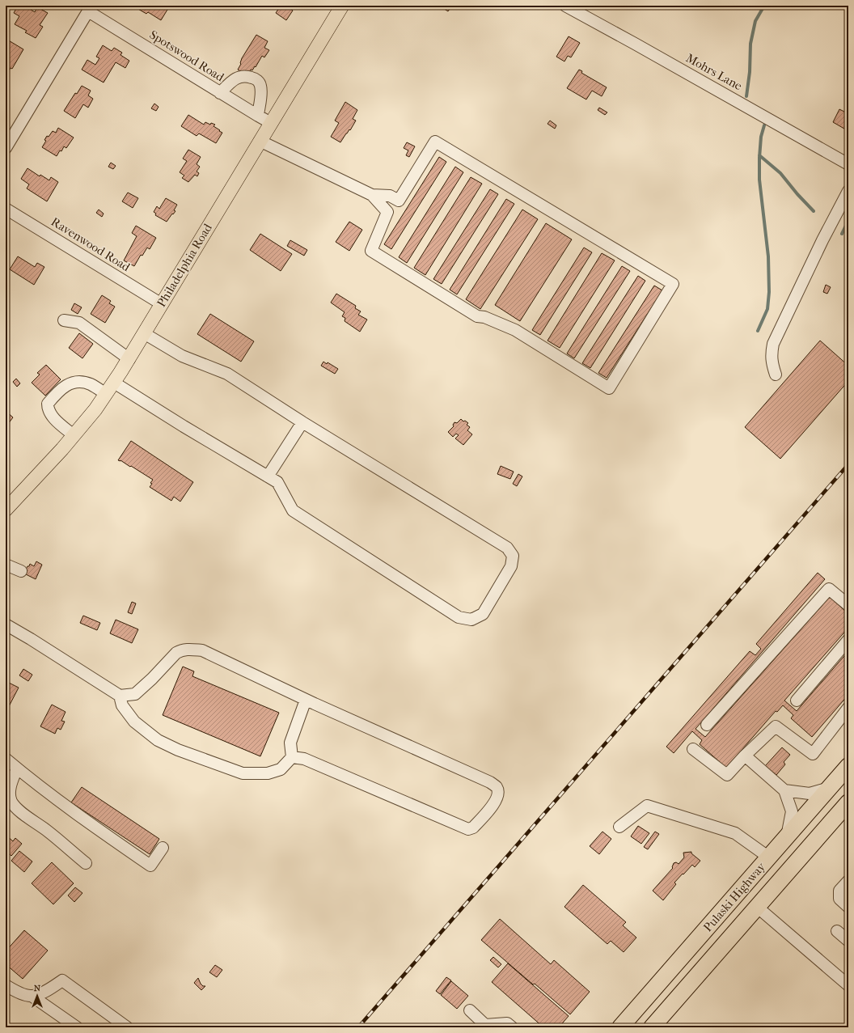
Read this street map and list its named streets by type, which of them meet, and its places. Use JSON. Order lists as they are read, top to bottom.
{
  "streets": {
    "highway": ["Pulaski Highway"],
    "main road": ["Philadelphia Road"],
    "street": ["Spotswood Road", "Mohrs Lane", "Ravenwood Road"]
  },
  "crossings": [
    ["Spotswood Road", "Philadelphia Road"],
    ["Ravenwood Road", "Philadelphia Road"]
  ],
  "north": "top"
}
